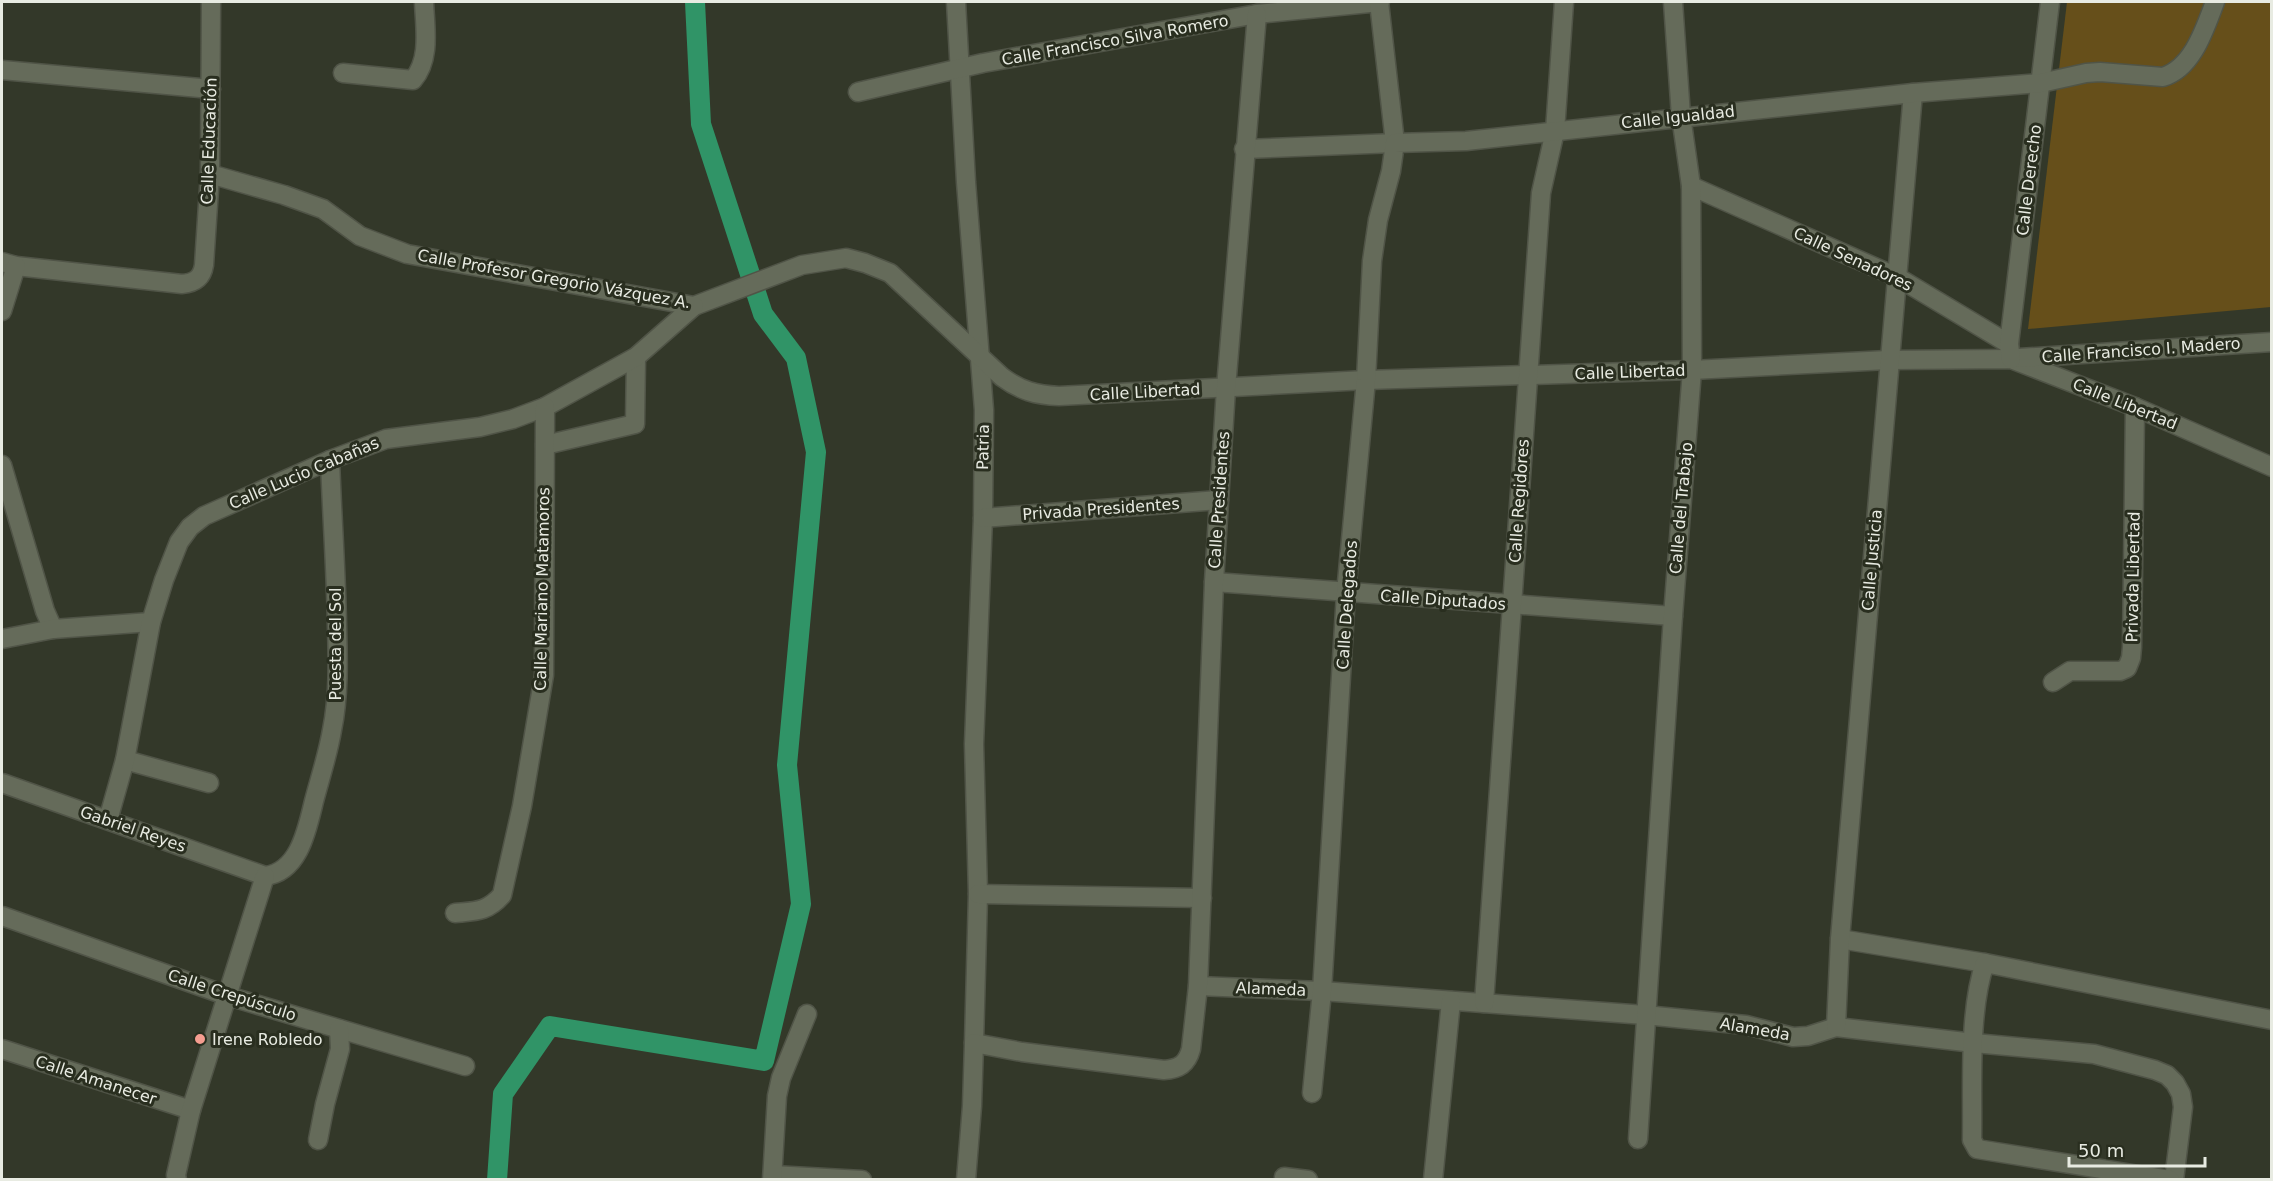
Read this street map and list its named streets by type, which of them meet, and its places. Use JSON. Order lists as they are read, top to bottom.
{
  "streets": {
    "street": [
      "Calle Francisco Silva Romero",
      "Calle Igualdad",
      "Calle Educación",
      "Calle Derecho",
      "Calle Senadores",
      "Calle Profesor Gregorio Vázquez A.",
      "Calle Francisco I. Madero",
      "Calle Libertad",
      "Patria",
      "Calle Lucio Cabañas",
      "Calle Presidentes",
      "Calle Regidores",
      "Calle del Trabajo",
      "Privada Presidentes",
      "Calle Justicia",
      "Privada Libertad",
      "Calle Mariano Matamoros",
      "Calle Diputados",
      "Calle Delegados",
      "Puesta del Sol",
      "Gabriel Reyes",
      "Alameda",
      "Calle Crepúsculo",
      "Calle Amanecer"
    ]
  },
  "crossings": [
    ["Calle Francisco Silva Romero", "Patria"],
    ["Calle Francisco Silva Romero", "Calle Presidentes"],
    ["Calle Igualdad", "Calle Derecho"],
    ["Calle Igualdad", "Calle Presidentes"],
    ["Calle Igualdad", "Calle Regidores"],
    ["Calle Igualdad", "Calle del Trabajo"],
    ["Calle Igualdad", "Calle Justicia"],
    ["Calle Igualdad", "Calle Delegados"],
    ["Calle Educación", "Calle Profesor Gregorio Vázquez A."],
    ["Calle Derecho", "Calle Senadores"],
    ["Calle Derecho", "Calle Francisco I. Madero"],
    ["Calle Derecho", "Calle Libertad"],
    ["Calle Senadores", "Calle Francisco I. Madero"],
    ["Calle Senadores", "Calle Libertad"],
    ["Calle Senadores", "Calle del Trabajo"],
    ["Calle Senadores", "Calle Justicia"],
    ["Calle Profesor Gregorio Vázquez A.", "Calle Libertad"],
    ["Calle Profesor Gregorio Vázquez A.", "Patria"],
    ["Calle Profesor Gregorio Vázquez A.", "Calle Lucio Cabañas"],
    ["Calle Francisco I. Madero", "Calle Libertad"],
    ["Calle Libertad", "Patria"],
    ["Calle Libertad", "Calle Presidentes"],
    ["Calle Libertad", "Calle Regidores"],
    ["Calle Libertad", "Calle del Trabajo"],
    ["Calle Libertad", "Calle Justicia"],
    ["Calle Libertad", "Privada Libertad"],
    ["Calle Libertad", "Calle Delegados"],
    ["Patria", "Privada Presidentes"],
    ["Calle Lucio Cabañas", "Calle Mariano Matamoros"],
    ["Calle Lucio Cabañas", "Puesta del Sol"],
    ["Calle Lucio Cabañas", "Gabriel Reyes"],
    ["Calle Presidentes", "Privada Presidentes"],
    ["Calle Presidentes", "Calle Diputados"],
    ["Calle Presidentes", "Alameda"],
    ["Calle Regidores", "Calle Diputados"],
    ["Calle Regidores", "Alameda"],
    ["Calle del Trabajo", "Calle Diputados"],
    ["Calle del Trabajo", "Alameda"],
    ["Calle Justicia", "Alameda"],
    ["Calle Diputados", "Calle Delegados"],
    ["Calle Delegados", "Alameda"],
    ["Puesta del Sol", "Gabriel Reyes"]
  ],
  "places": ["Irene Robledo"],
  "scale_bar": "50 m"
}
